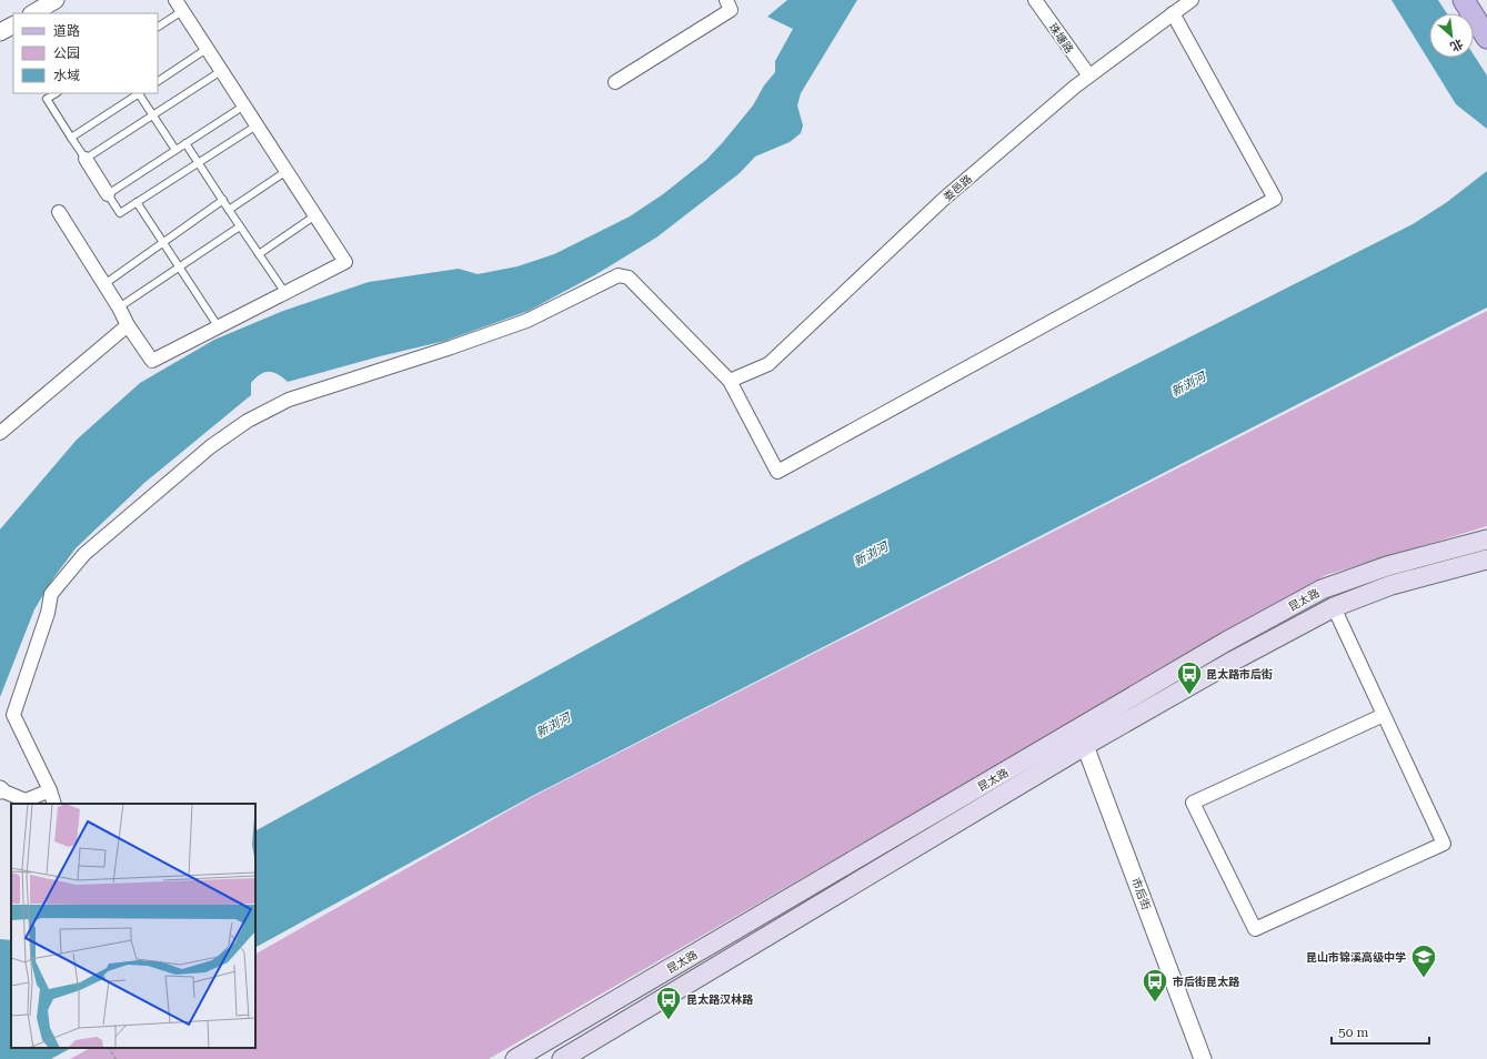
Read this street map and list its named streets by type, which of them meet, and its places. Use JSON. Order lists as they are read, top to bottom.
{
  "streets": {
    "main road": ["昆太路"],
    "street": ["珠塘路", "娄邑路", "市后街"]
  },
  "crossings": [
    ["珠塘路", "娄邑路"],
    ["昆太路", "市后街"]
  ],
  "water": ["新浏河"],
  "places": {
    "bus stop": ["昆太路市后街", "市后街昆太路", "昆太路汉林路"],
    "school or university": ["昆山市锦溪高级中学"]
  },
  "legend": ["道路", "公园", "水域"],
  "scale_bar": "50 m",
  "north": "bottom right"
}
